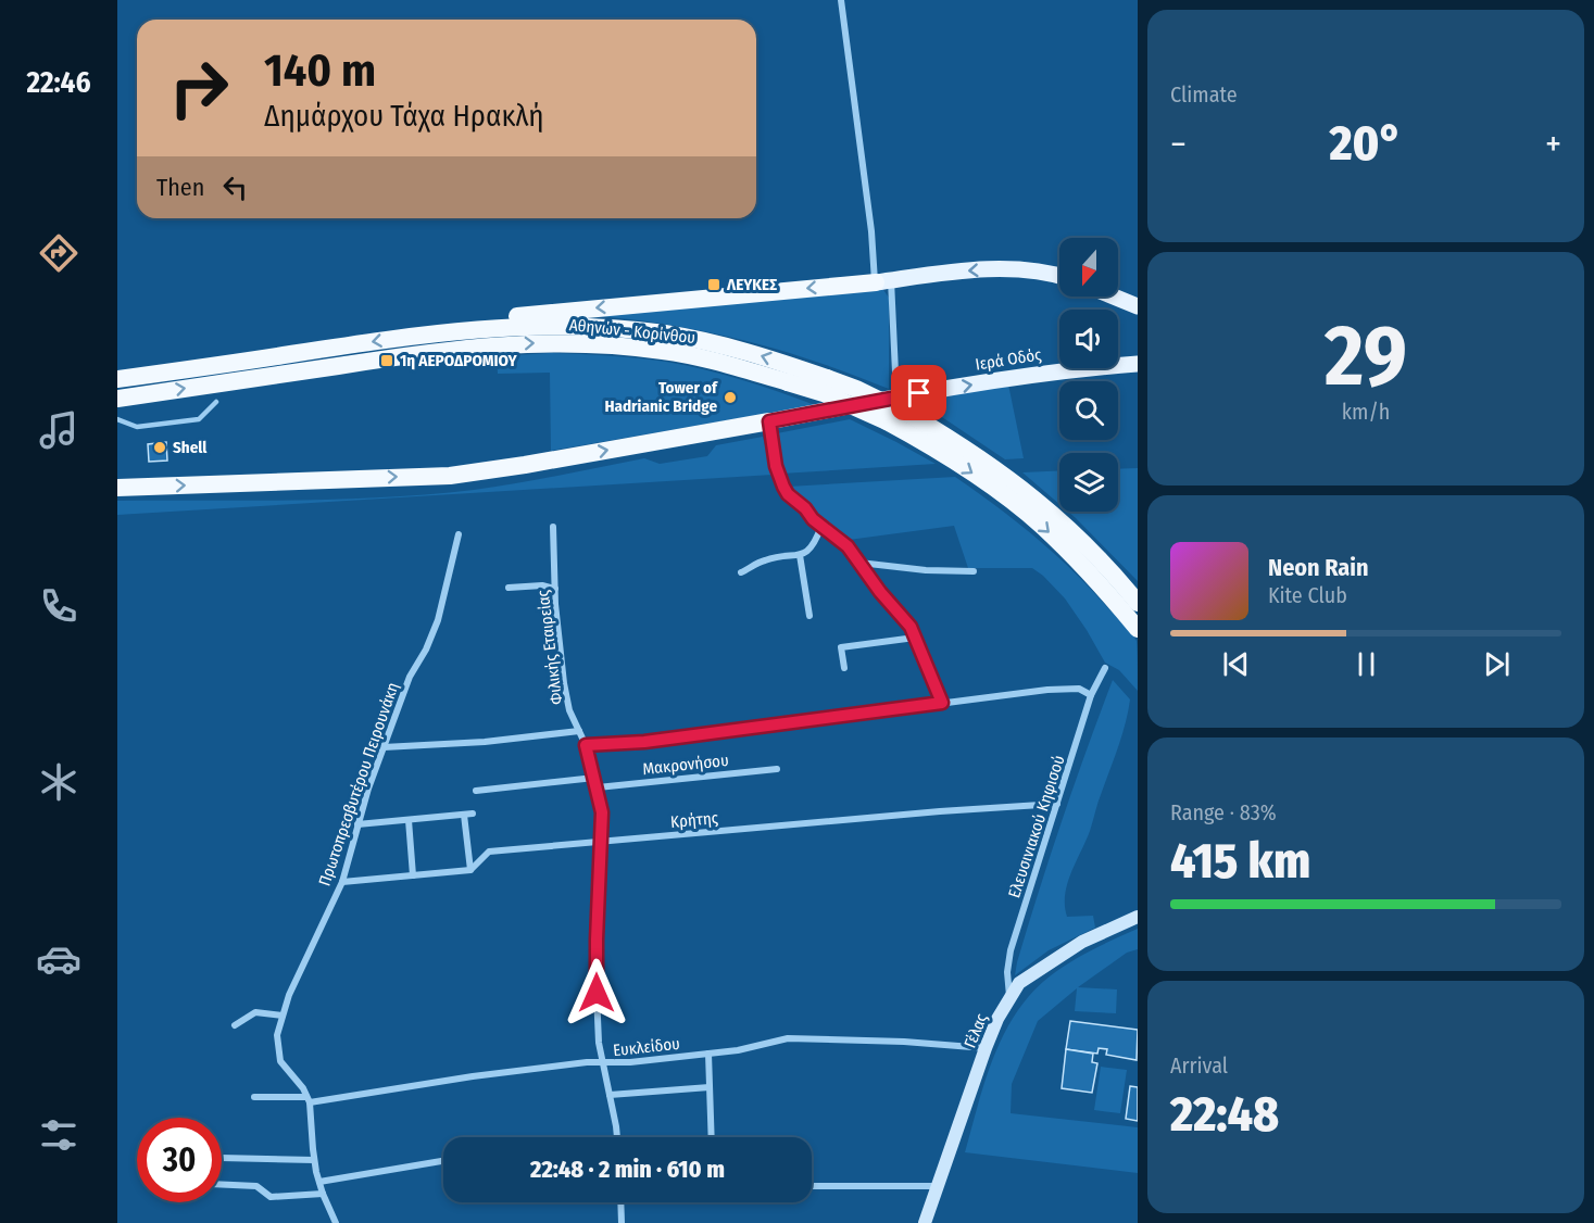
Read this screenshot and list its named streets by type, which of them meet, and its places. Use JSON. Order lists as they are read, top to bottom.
{
  "streets": {
    "highway": ["Αθηνών - Κορίνθου"],
    "main road": ["Ιερά Οδός", "Γέλας"],
    "street": [
      "Φιλικής Εταιρείας",
      "Μακρονήσου",
      "Πρωτοπρεσβυτέρου Πειρουνάκη",
      "Κρήτης",
      "Ελευσινιακού Κηφισού",
      "Ευκλείδου"
    ]
  },
  "crossings": [
    ["Φιλικής Εταιρείας", "Μακρονήσου"],
    ["Φιλικής Εταιρείας", "Κρήτης"],
    ["Φιλικής Εταιρείας", "Ευκλείδου"],
    ["Πρωτοπρεσβυτέρου Πειρουνάκη", "Ευκλείδου"],
    ["Κρήτης", "Ελευσινιακού Κηφισού"],
    ["Ελευσινιακού Κηφισού", "Γέλας"],
    ["Γέλας", "Ευκλείδου"]
  ],
  "places": {
    "transit": ["ΛΕΥΚΕΣ", "1η ΑΕΡΟΔΡΟΜΙΟΥ"],
    "other": ["Tower of Hadrianic Bridge", "Shell"]
  },
  "north": "bottom",
  "page": {
    "tabs": "22:46",
    "tile": [
      "Climate",
      ["29", "km/h"],
      ["Range · 83%", "415 km"],
      ["Arrival", "22:48"]
    ],
    "turn": ["140 m", "Δημάρχου Τάχα Ηρακλή"],
    "heat": ["−", "20°", "+"],
    "then": "Then",
    "song": ["Neon Rain", "Kite Club"],
    "limit": "30",
    "trip": "22:48 · 2 min · 610 m"
  }
}
